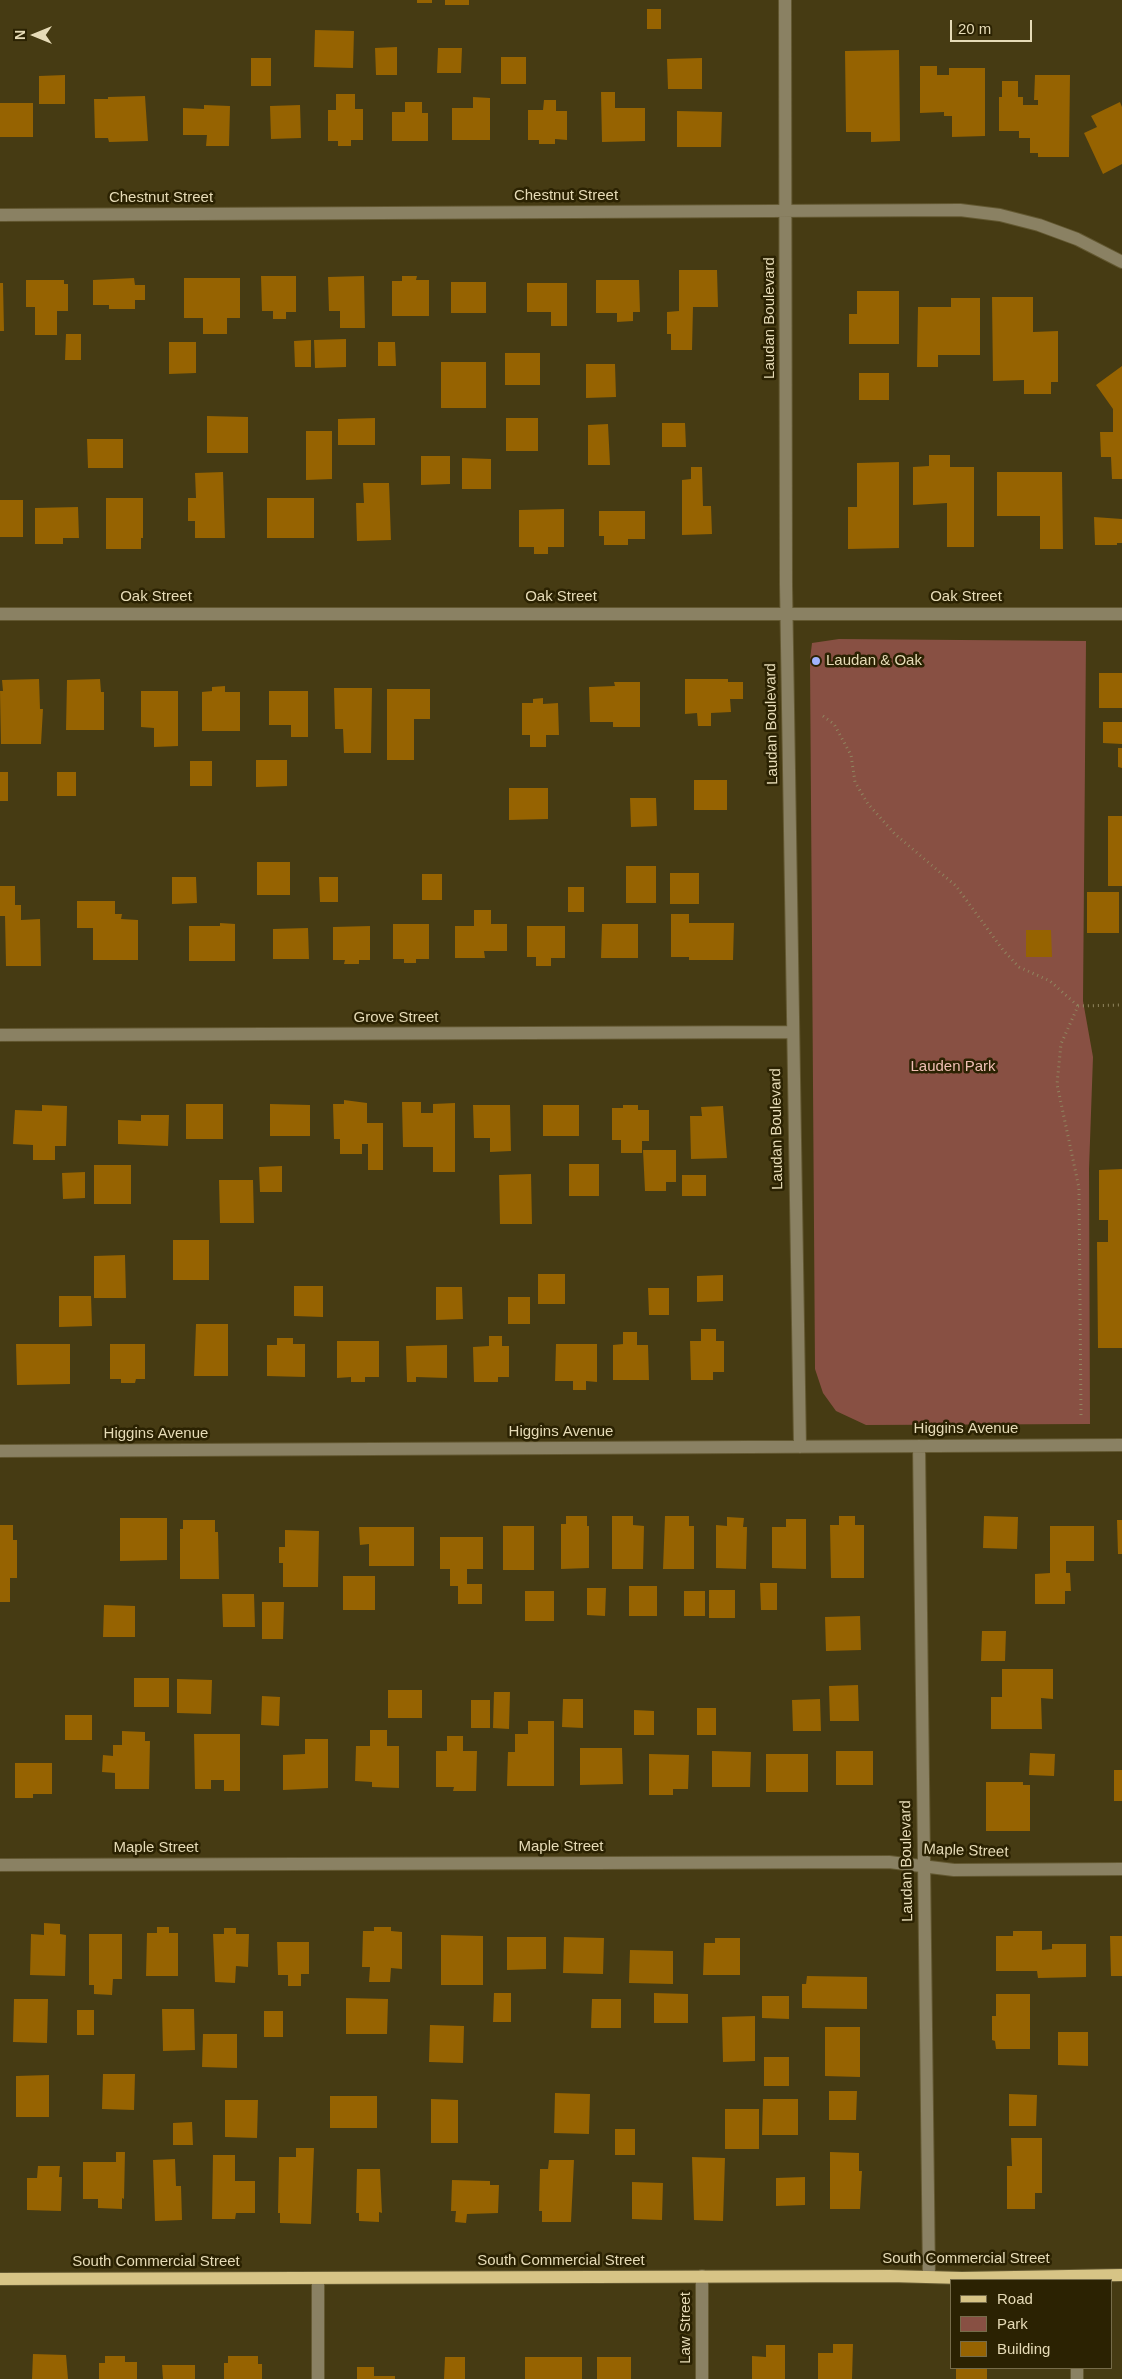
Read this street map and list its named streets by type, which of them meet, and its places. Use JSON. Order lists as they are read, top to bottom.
{
  "streets": {
    "main road": ["South Commercial Street"],
    "street": [
      "Chestnut Street",
      "Laudan Boulevard",
      "Oak Street",
      "Grove Street",
      "Higgins Avenue",
      "Maple Street",
      "Law Street"
    ]
  },
  "crossings": [
    ["Chestnut Street", "Laudan Boulevard"],
    ["Laudan Boulevard", "Oak Street"],
    ["Laudan Boulevard", "Grove Street"],
    ["Laudan Boulevard", "Higgins Avenue"],
    ["Laudan Boulevard", "Maple Street"],
    ["Laudan Boulevard", "South Commercial Street"],
    ["South Commercial Street", "Law Street"]
  ],
  "parks": ["Lauden Park"],
  "places": ["Laudan & Oak"],
  "legend": ["Road", "Park", "Building"],
  "scale_bar": "20 m",
  "north": "left"
}
